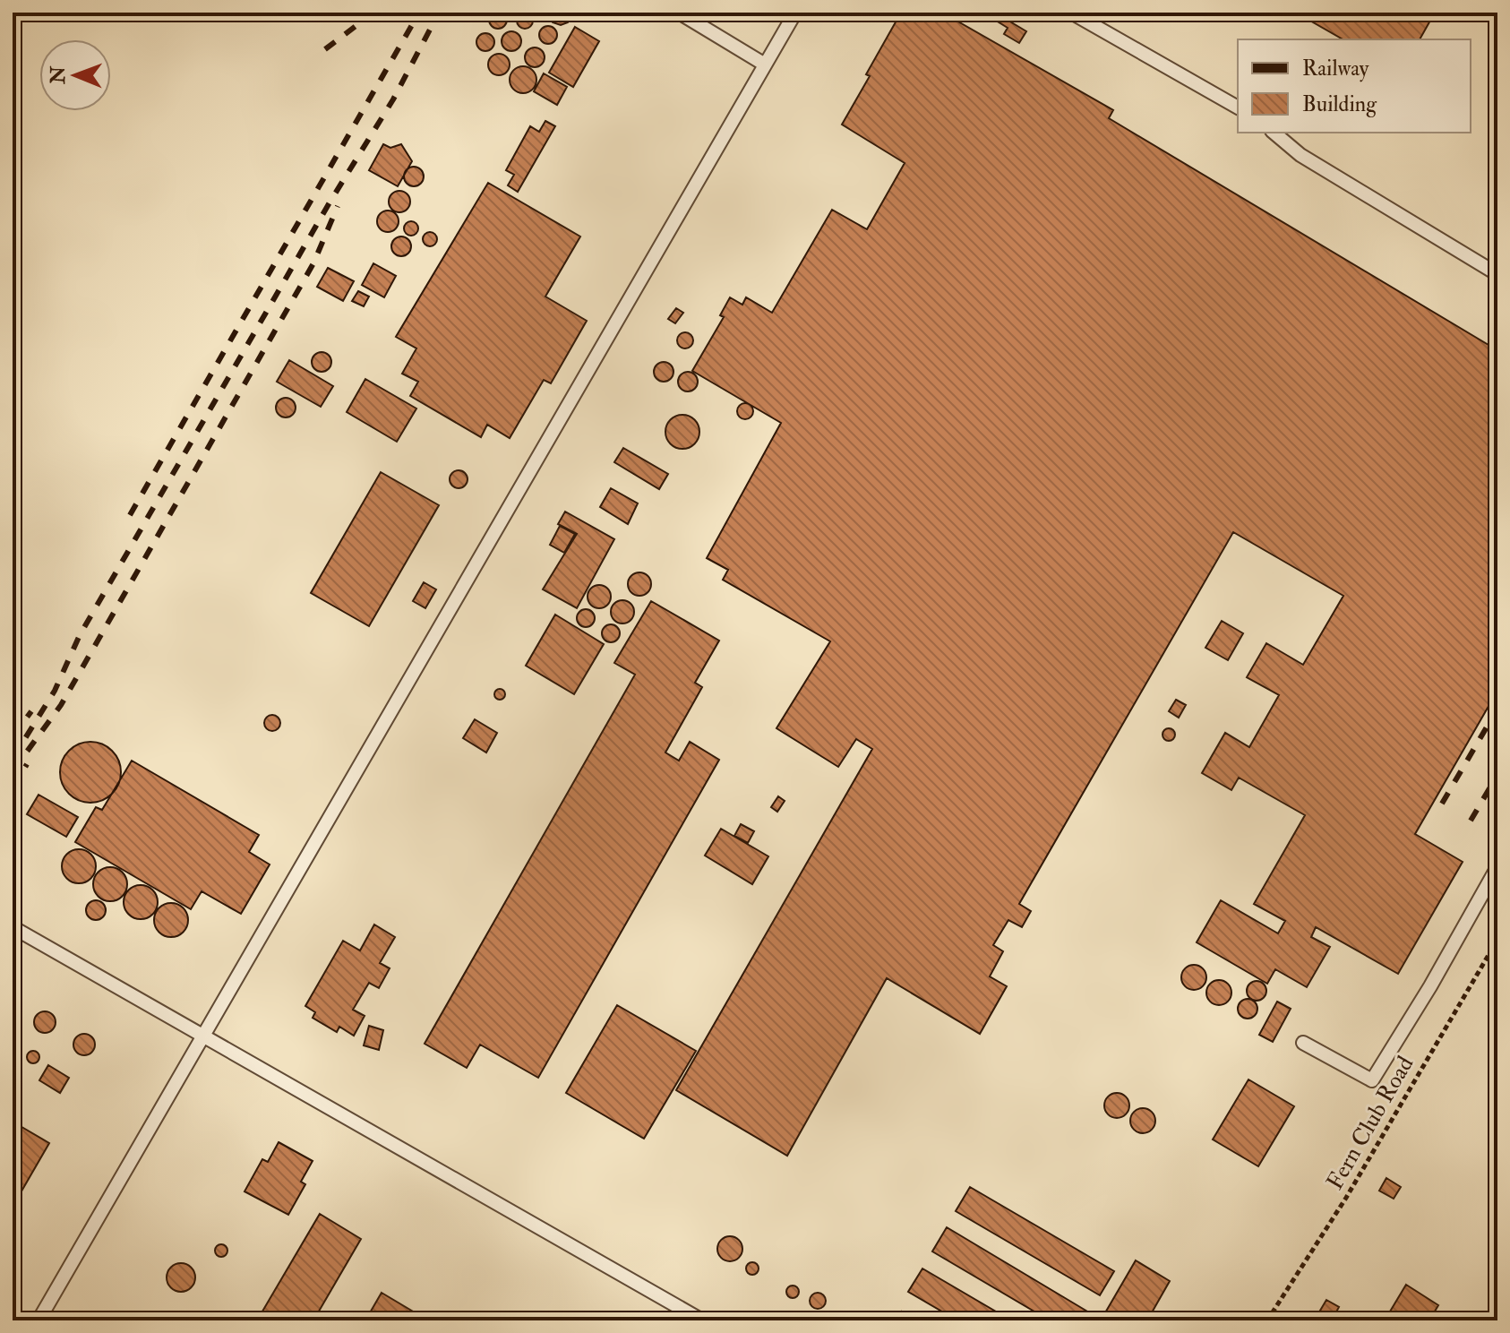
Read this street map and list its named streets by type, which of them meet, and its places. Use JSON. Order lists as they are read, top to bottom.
{
  "streets": {
    "path": ["Fern Club Road"]
  },
  "legend": ["Railway", "Building"],
  "north": "left"
}
